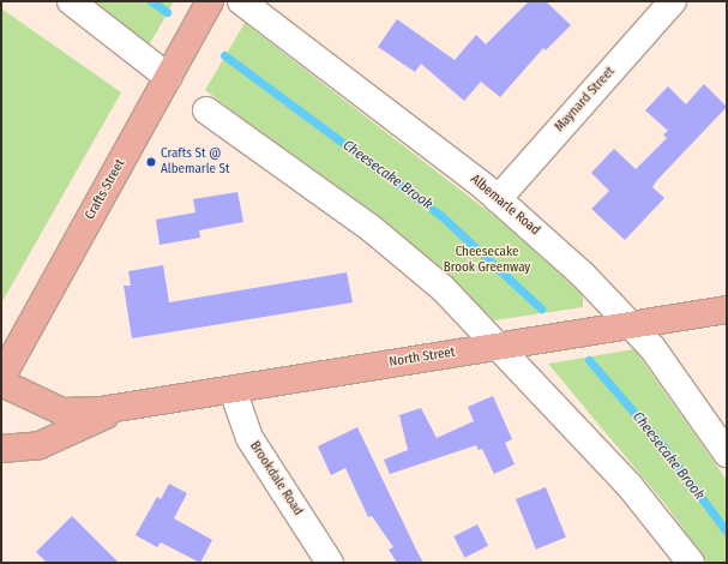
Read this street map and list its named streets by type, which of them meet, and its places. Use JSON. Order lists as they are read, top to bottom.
{
  "streets": {
    "main road": ["Crafts Street", "North Street"],
    "street": ["Maynard Street", "Albemarle Road", "Brookdale Road"]
  },
  "crossings": [
    ["Maynard Street", "Albemarle Road"],
    ["Albemarle Road", "North Street"],
    ["North Street", "Brookdale Road"]
  ],
  "water": ["Cheesecake Brook"],
  "parks": ["Cheesecake Brook Greenway"],
  "places": ["Crafts St @ Albemarle St"]
}
